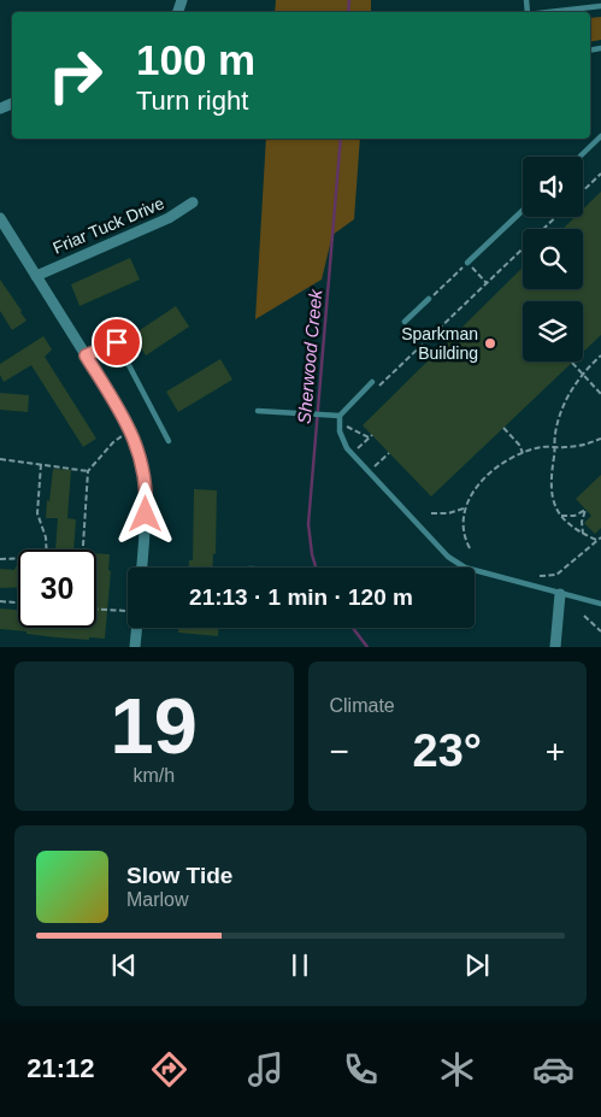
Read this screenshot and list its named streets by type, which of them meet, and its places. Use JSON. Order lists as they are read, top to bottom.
{
  "streets": {
    "street": ["Friar Tuck Drive"]
  },
  "water": ["Sherwood Creek"],
  "places": ["Sparkman Building"],
  "page": {
    "turn": ["100 m", "Turn right"],
    "limit": "30",
    "trip": "21:13 · 1 min · 120 m",
    "tile": [
      ["19", "km/h"],
      "Climate"
    ],
    "heat": ["−", "23°", "+"],
    "song": ["Slow Tide", "Marlow"],
    "tabs": "21:12"
  }
}
